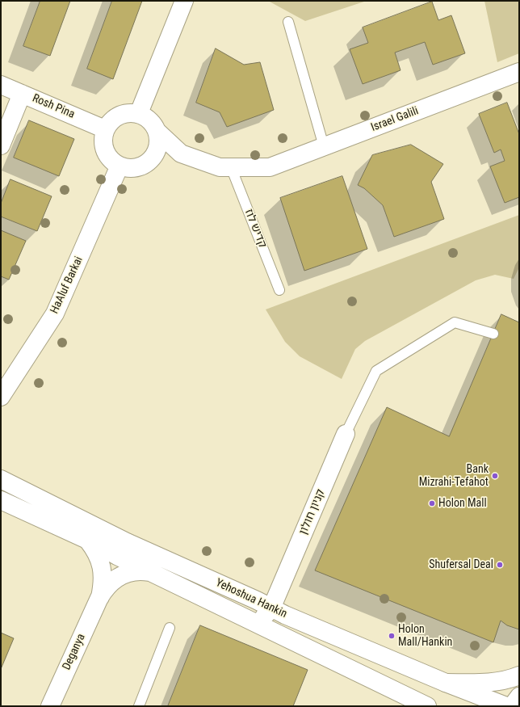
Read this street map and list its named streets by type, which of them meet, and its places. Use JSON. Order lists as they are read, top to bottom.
{
  "streets": {
    "street": [
      "Rosh Pina",
      "Israel Galili",
      "HaAluf Barkai",
      "קניון חולון",
      "Yehoshua Hankin",
      "Deganya"
    ],
    "lane": ["קדיש לוז"]
  },
  "crossings": [
    ["Rosh Pina", "HaAluf Barkai"],
    ["Israel Galili", "קדיש לוז"],
    ["קניון חולון", "Yehoshua Hankin"],
    ["Yehoshua Hankin", "Deganya"]
  ],
  "places": [
    "Bank Mizrahi-Tefahot",
    "Holon Mall",
    "Shufersal Deal",
    "Holon Mall/Hankin"
  ]
}
